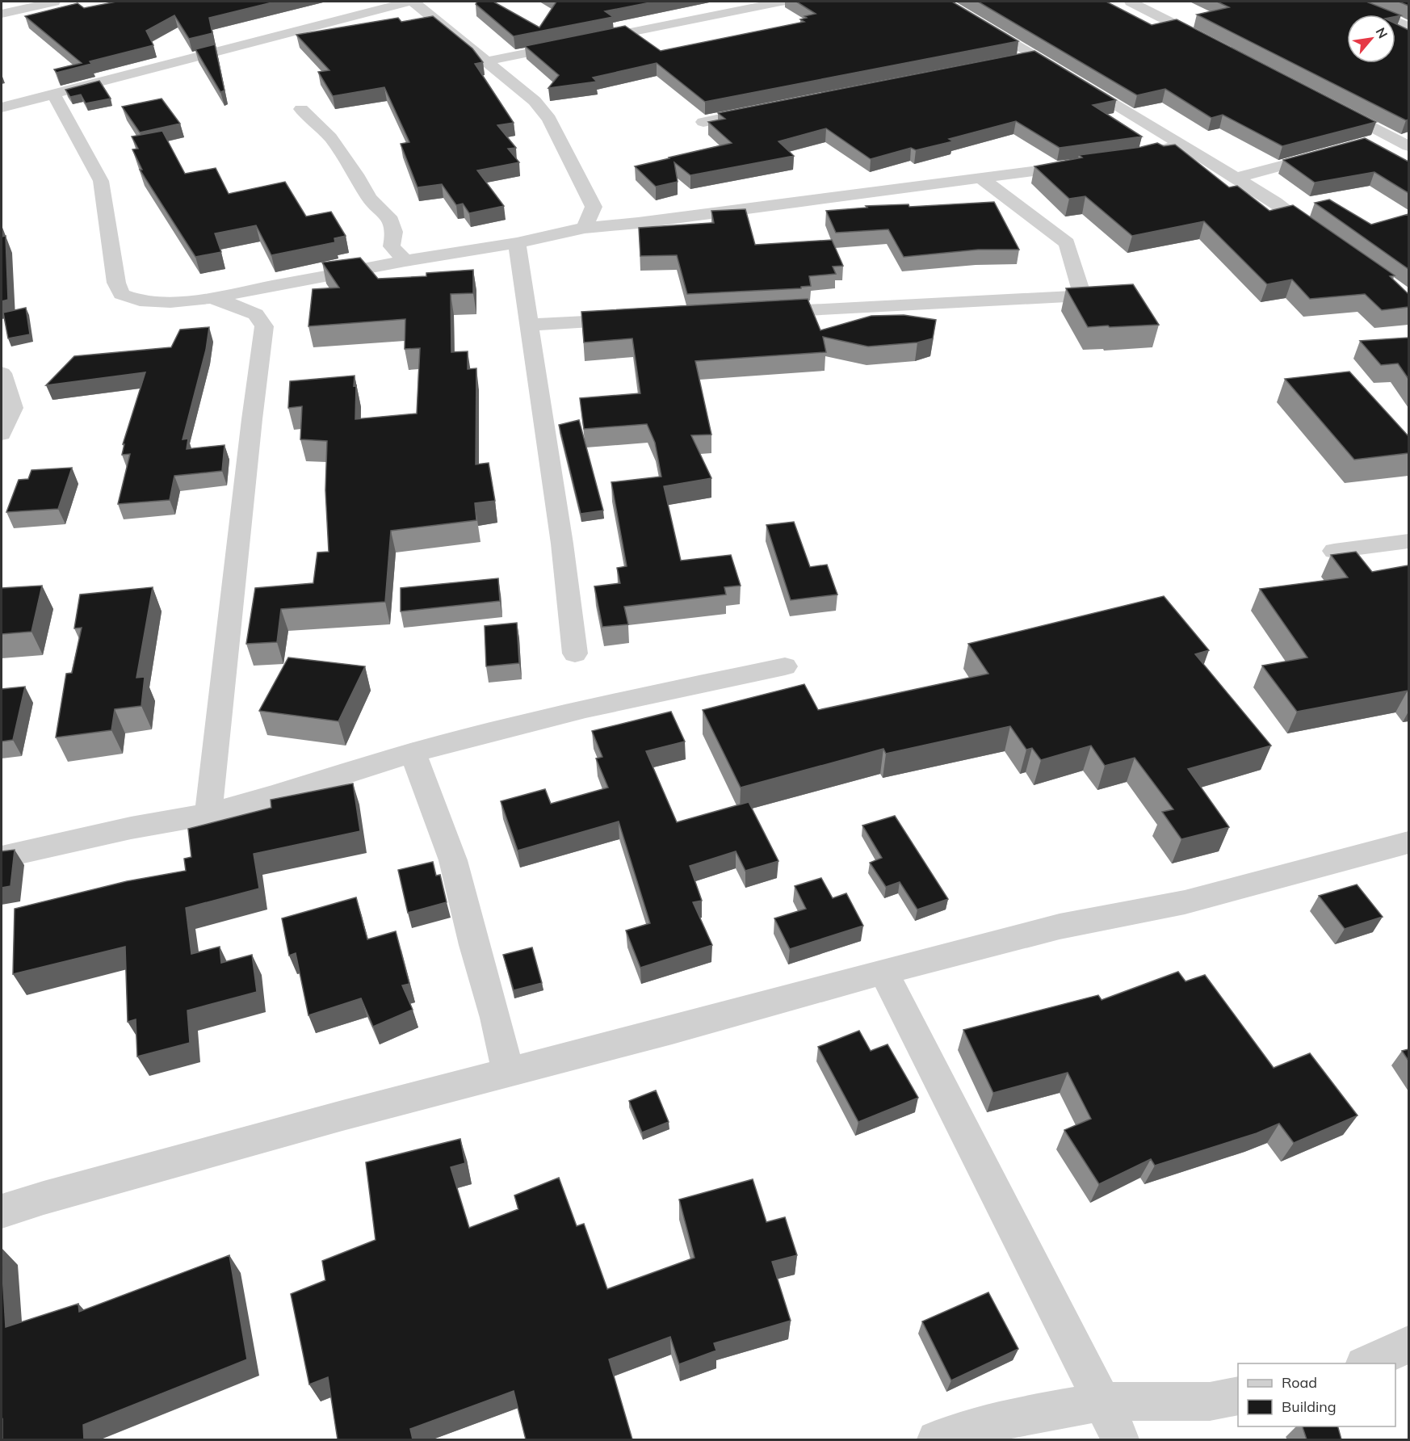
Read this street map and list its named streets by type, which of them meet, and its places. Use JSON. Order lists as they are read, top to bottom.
{
  "legend": ["Road", "Building"],
  "north": "top right"
}
